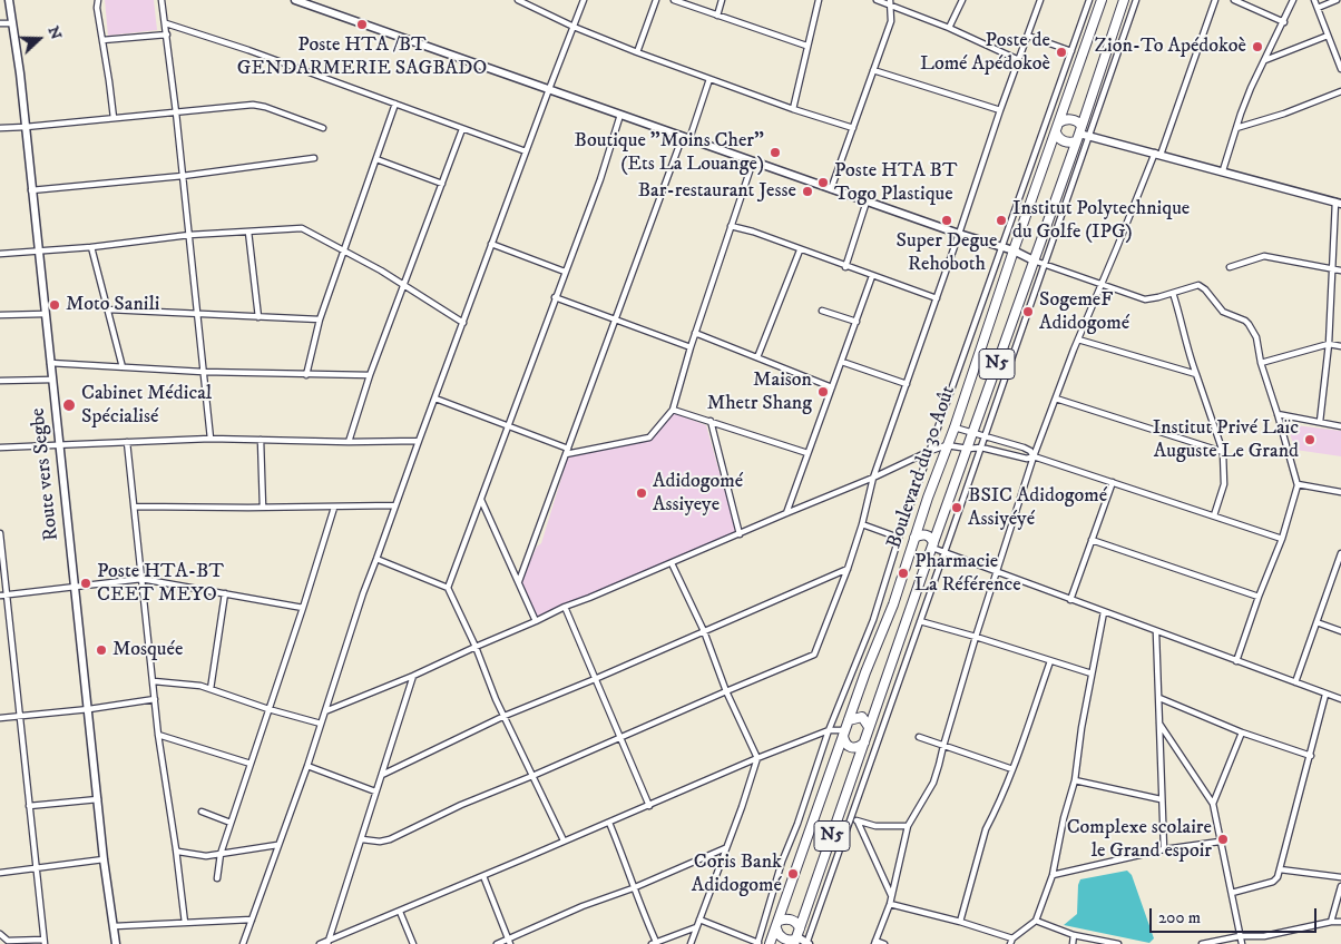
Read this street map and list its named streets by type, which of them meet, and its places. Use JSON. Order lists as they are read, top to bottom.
{
  "streets": {
    "highway": ["N5", "Boulevard du 30 Août"],
    "street": ["Route vers Segbe"]
  },
  "places": [
    "Poste HTA /BT GENDARMERIE SAGBADO",
    "Zion-To Apédokoè",
    "Poste de Lomé Apédokoè",
    "Boutique \"Moins Cher\" (Ets La Louange)",
    "Poste HTA BT Togo Plastique",
    "Bar-restaurant Jesse",
    "Super Degue Rehoboth",
    "Institut Polytechnique du Golfe (IPG)",
    "Moto Sanili",
    "SogemeF Adidogomé",
    "Maison Mhetr Shang",
    "Cabinet Médical Spécialisé",
    "Institut Privé Laïc Auguste Le Grand",
    "Adidogomé Assiyeye",
    "BSIC Adidogomé Assiyéyé",
    "Pharmacie La Référence",
    "Poste HTA-BT CEET MEYO",
    "Mosquée",
    "Complexe scolaire le Grand espoir",
    "Coris Bank Adidogomé"
  ],
  "scale_bar": "200 m",
  "north": "right"
}
